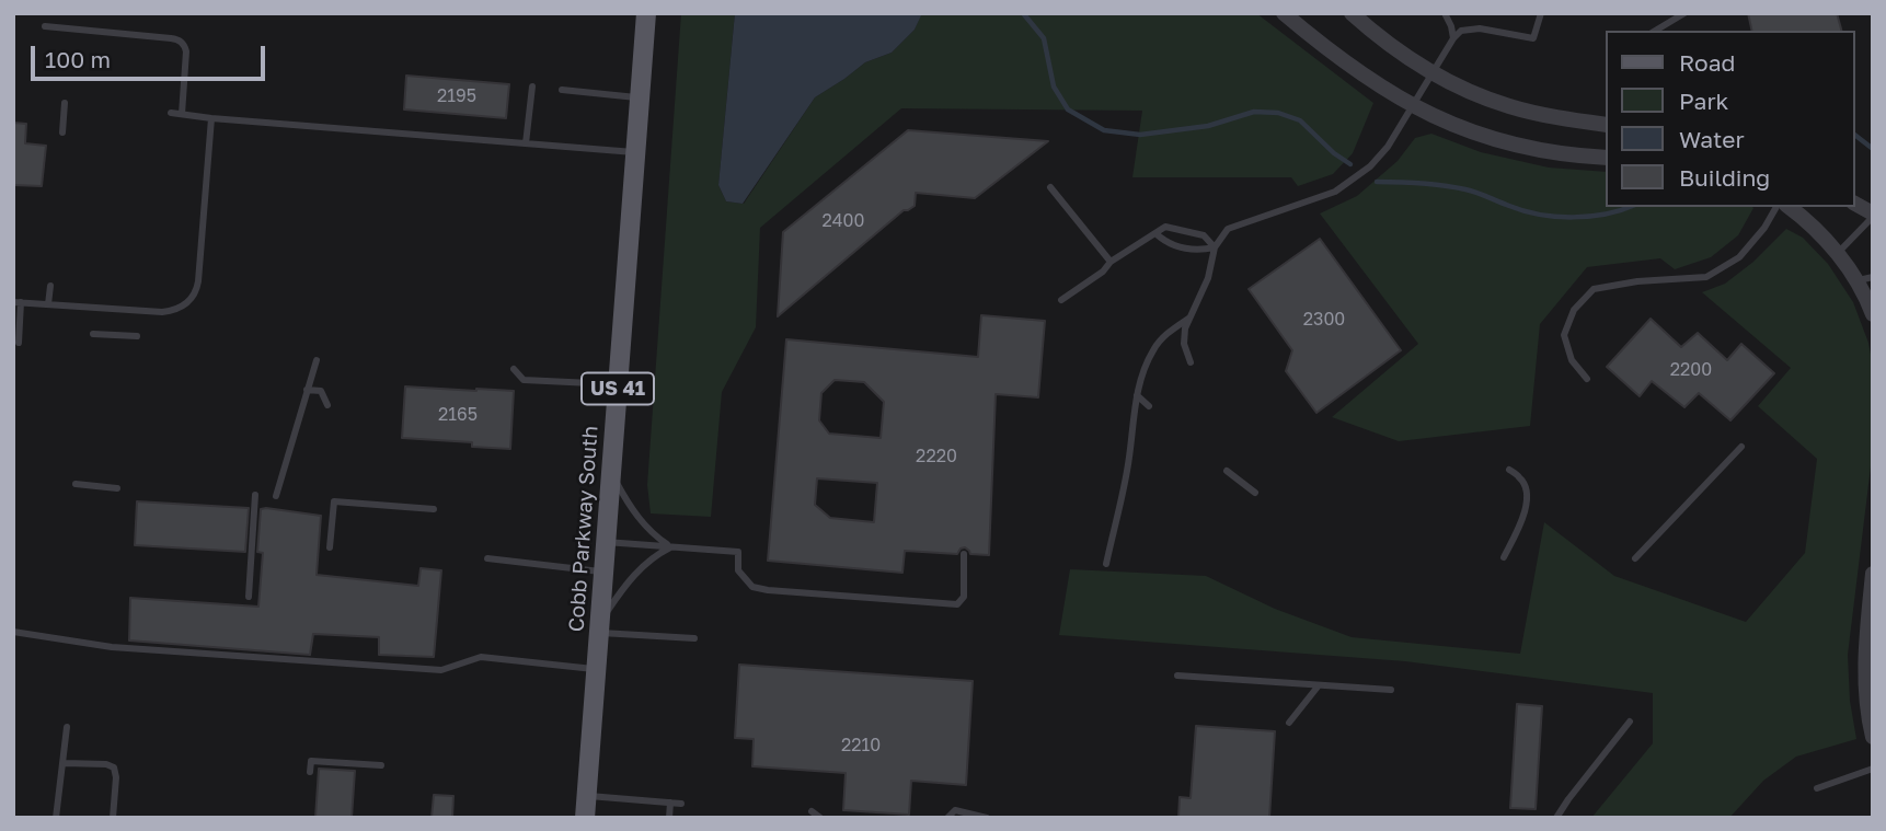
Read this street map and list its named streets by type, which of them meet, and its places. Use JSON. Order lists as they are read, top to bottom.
{
  "streets": {
    "main road": ["US 41", "Cobb Parkway South"]
  },
  "house_numbers": [
    "2195",
    "2400",
    "2300",
    "2200",
    "2165",
    "2220",
    "2210"
  ],
  "legend": [
    "Road",
    "Park",
    "Water",
    "Building"
  ],
  "scale_bar": "100 m"
}
